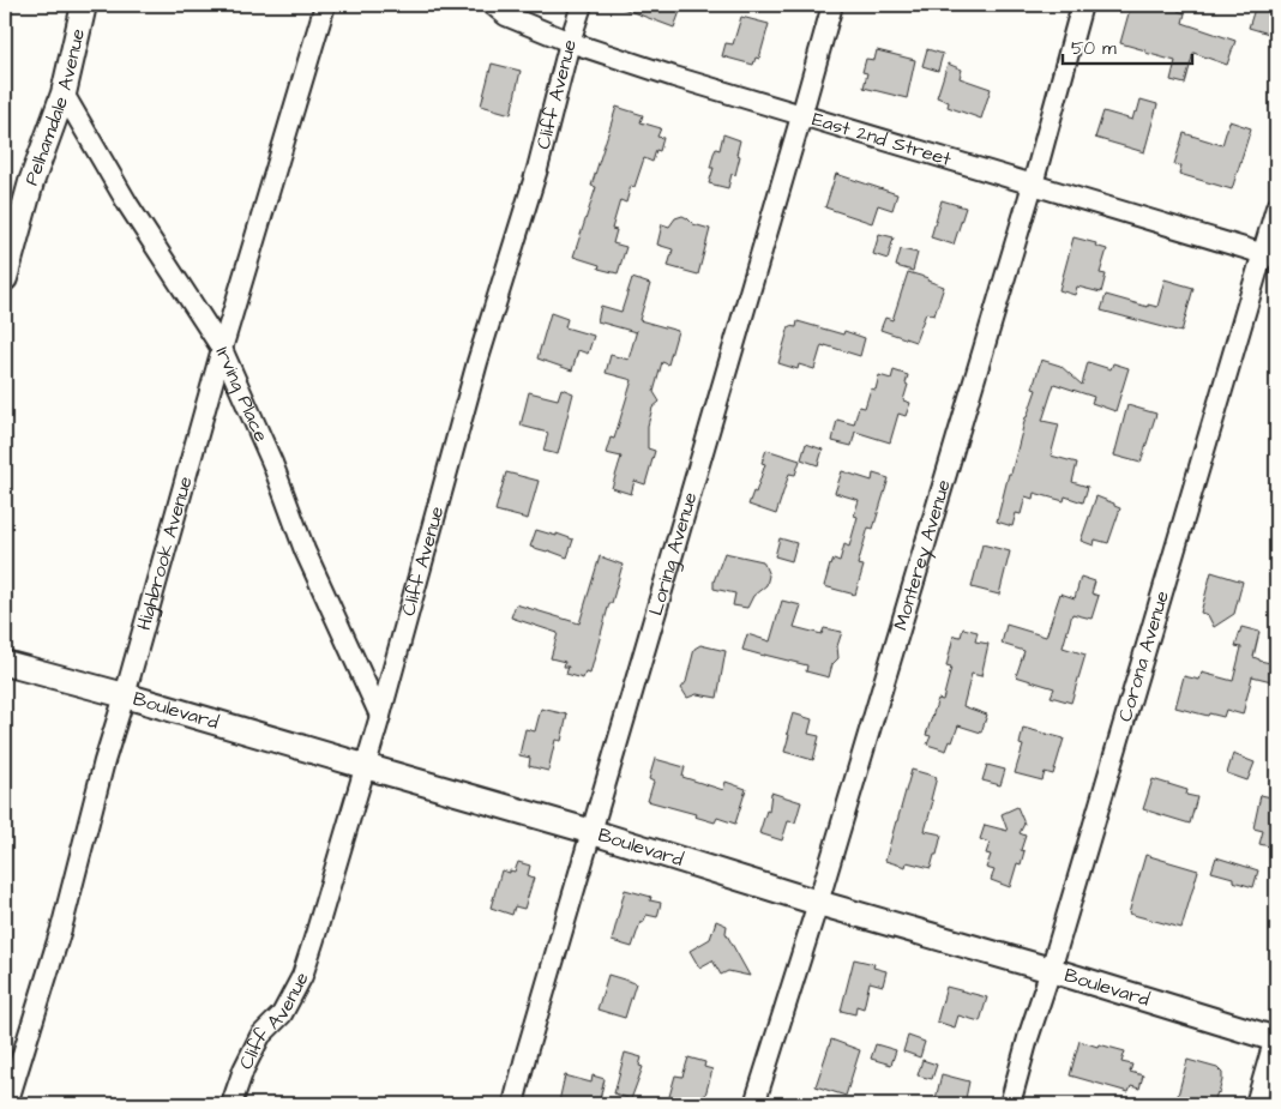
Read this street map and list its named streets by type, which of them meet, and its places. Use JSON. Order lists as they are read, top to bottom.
{
  "streets": {
    "street": [
      "Cliff Avenue",
      "Pelhamdale Avenue",
      "East 2nd Street",
      "Irving Place",
      "Highbrook Avenue",
      "Loring Avenue",
      "Monterey Avenue",
      "Corona Avenue",
      "Boulevard"
    ]
  },
  "crossings": [
    ["Cliff Avenue", "East 2nd Street"],
    ["Cliff Avenue", "Irving Place"],
    ["Cliff Avenue", "Boulevard"],
    ["Pelhamdale Avenue", "Irving Place"],
    ["East 2nd Street", "Loring Avenue"],
    ["East 2nd Street", "Monterey Avenue"],
    ["East 2nd Street", "Corona Avenue"],
    ["Irving Place", "Highbrook Avenue"],
    ["Highbrook Avenue", "Boulevard"],
    ["Loring Avenue", "Boulevard"],
    ["Monterey Avenue", "Boulevard"],
    ["Corona Avenue", "Boulevard"]
  ],
  "scale_bar": "50 m"
}
